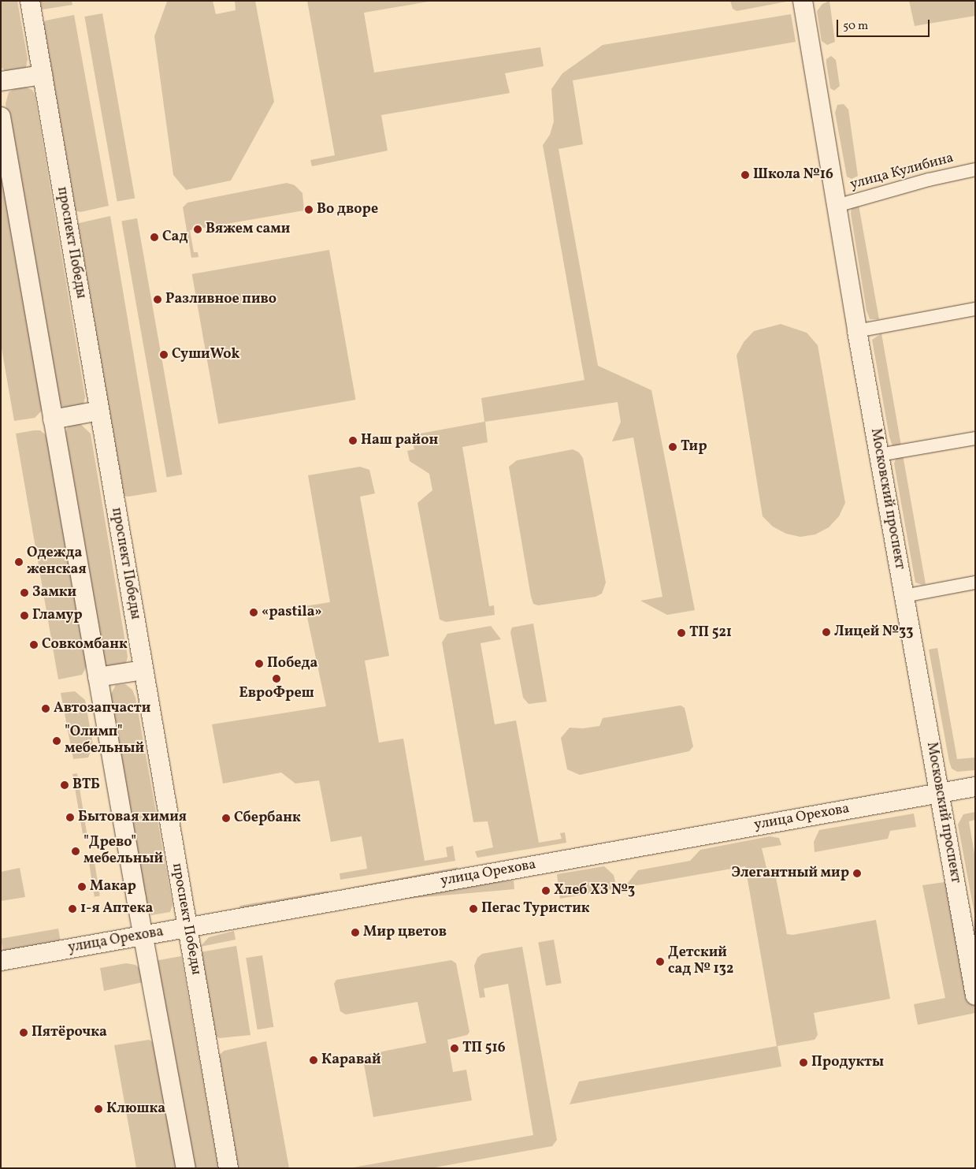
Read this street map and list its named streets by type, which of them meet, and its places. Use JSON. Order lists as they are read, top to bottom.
{
  "streets": {
    "main road": ["проспект Победы", "Московский проспект", "улица Орехова"],
    "street": ["улица Кулибина"]
  },
  "crossings": [
    ["улица Кулибина", "Московский проспект"],
    ["проспект Победы", "улица Орехова"],
    ["Московский проспект", "улица Орехова"]
  ],
  "places": [
    "Школа №16",
    "Во дворе",
    "Вяжем сами",
    "Сад",
    "Разливное пиво",
    "СушиWok",
    "Наш район",
    "Тир",
    "Одежда женская",
    "Замки",
    "«pastila»",
    "Гламур",
    "Лицей №33",
    "ТП 521",
    "Совкомбанк",
    "Победа",
    "ЕвроФреш",
    "Автозапчасти",
    "\"Олимп\" мебельный",
    "ВТБ",
    "Бытовая химия",
    "Сбербанк",
    "\"Древо\" мебельный",
    "Элегантный мир",
    "Макар",
    "Хлеб ХЗ №3",
    "1-я Аптека",
    "Пегас Туристик",
    "Мир цветов",
    "Детский сад № 132",
    "Пятёрочка",
    "ТП 516",
    "Каравай",
    "Продукты",
    "Клюшка"
  ],
  "scale_bar": "50 m"
}
